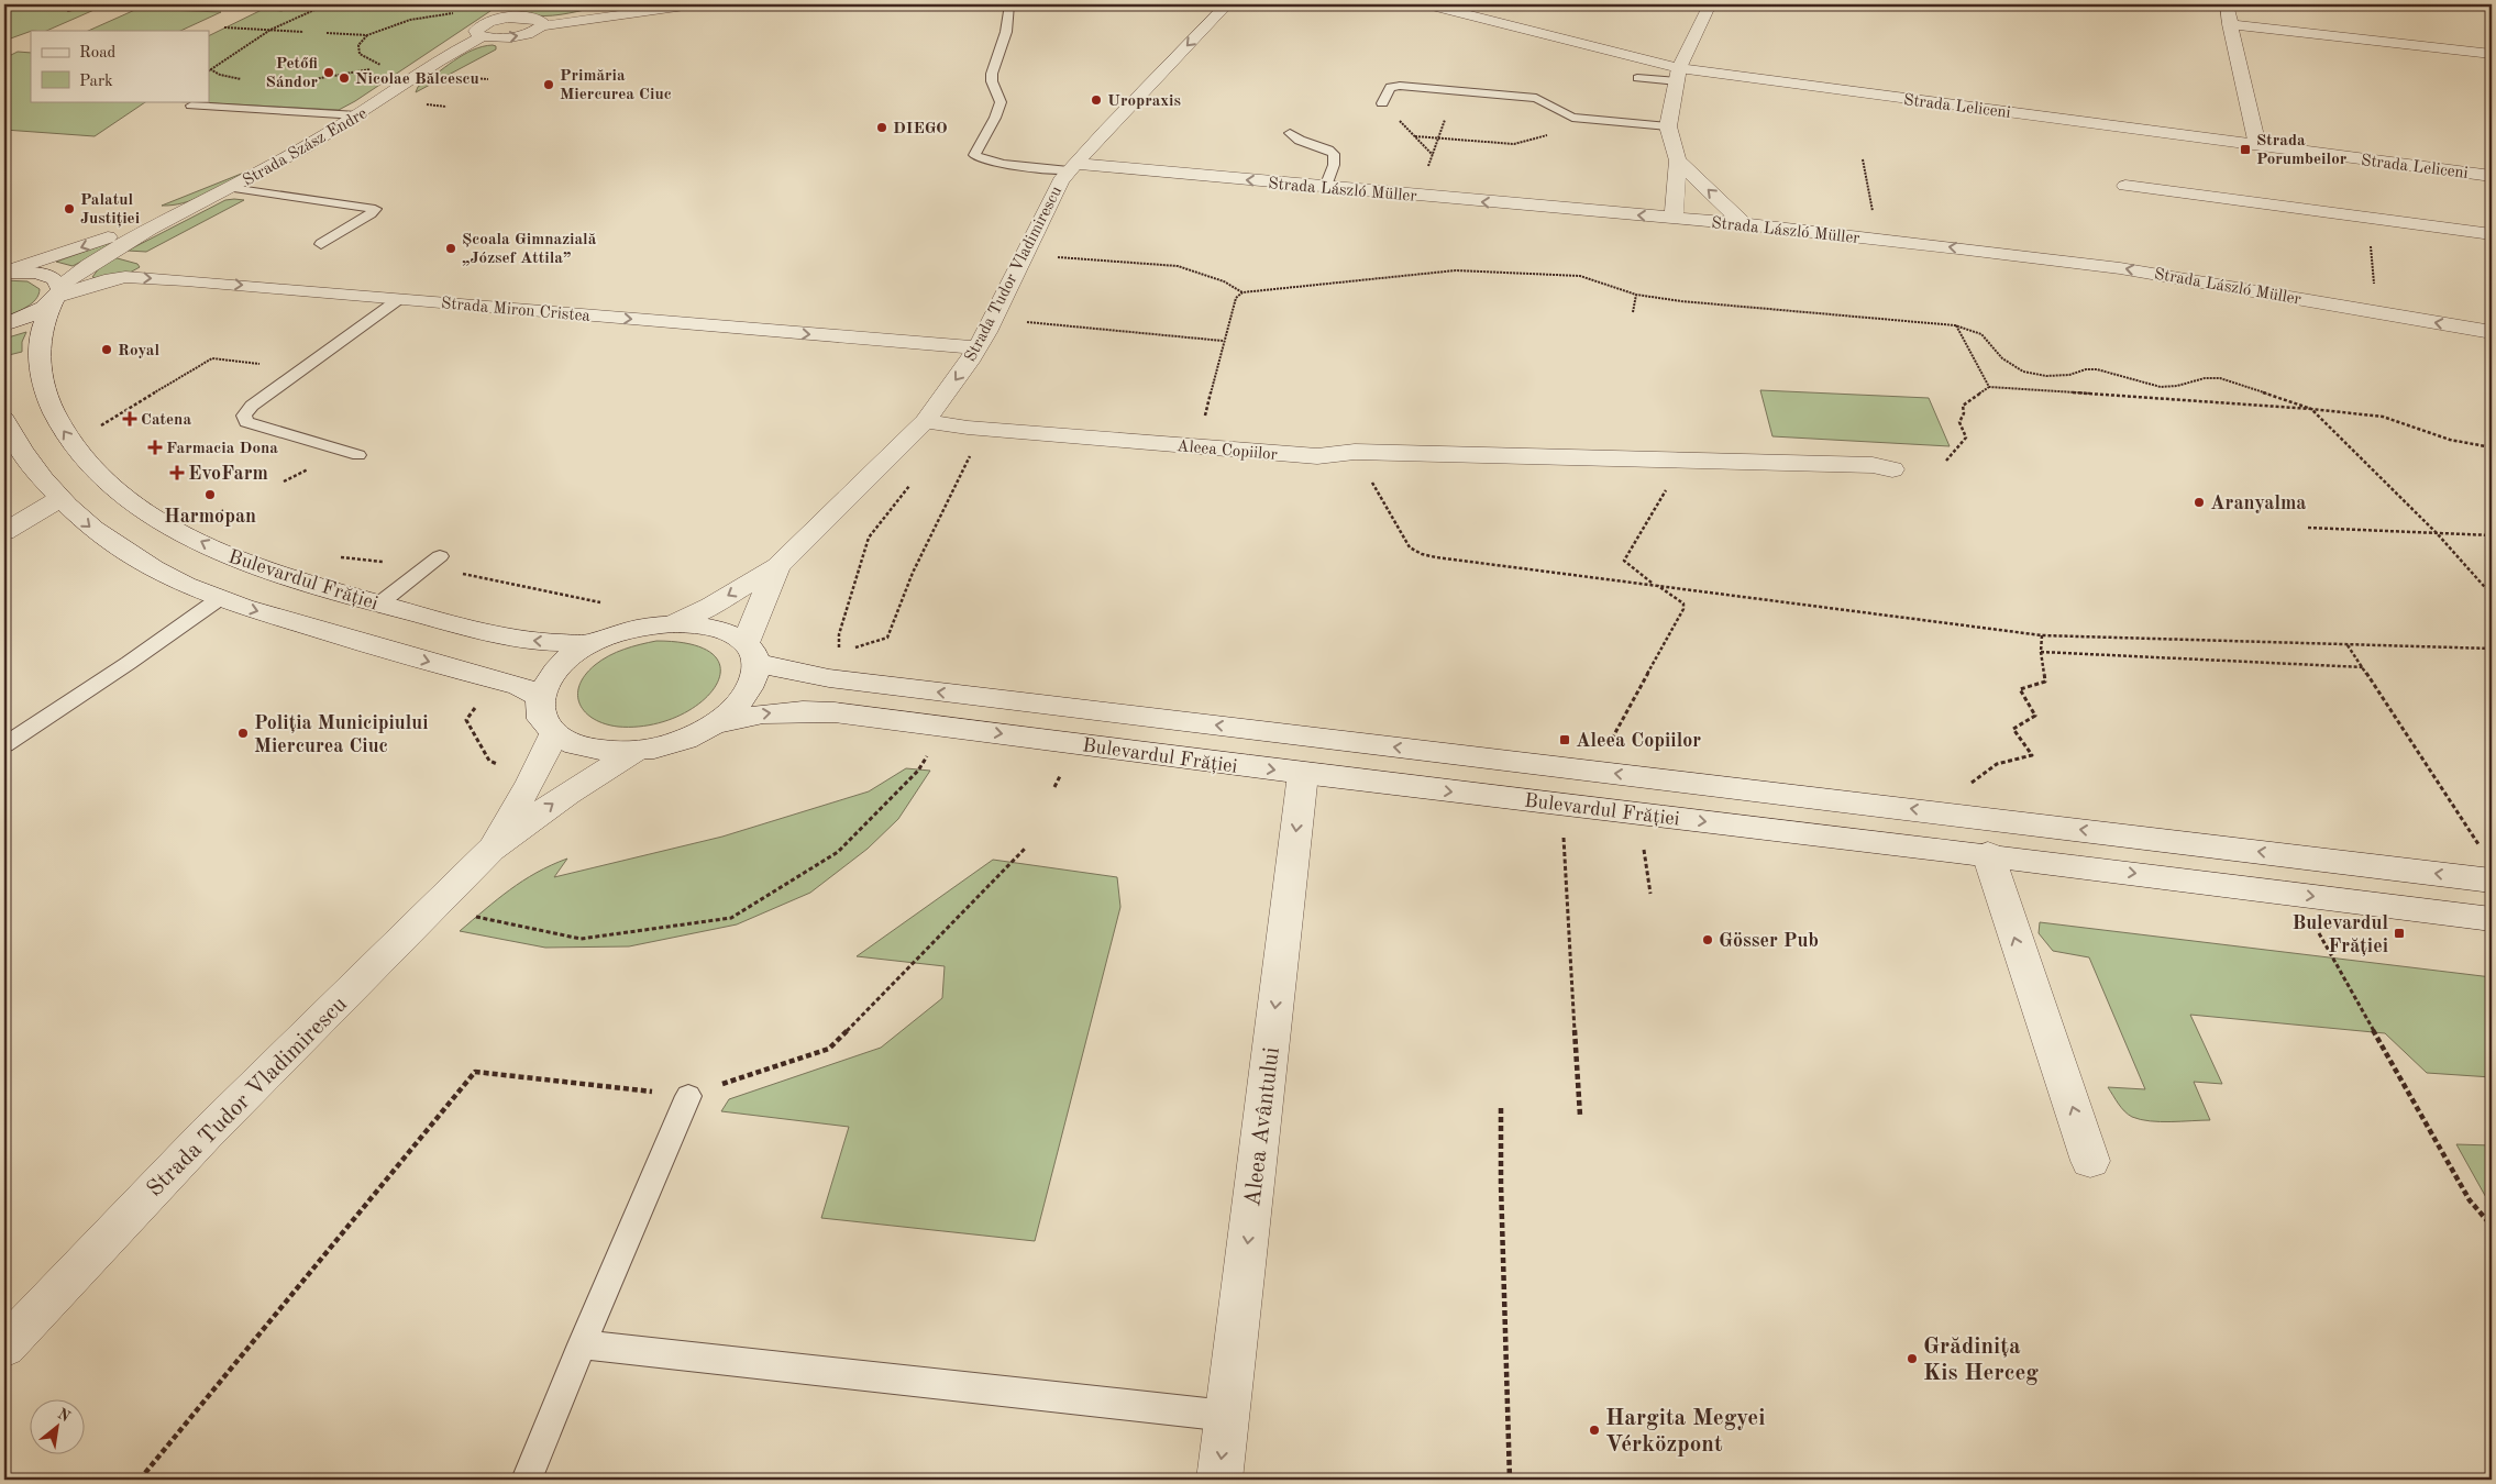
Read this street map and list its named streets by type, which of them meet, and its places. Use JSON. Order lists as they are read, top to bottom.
{
  "streets": {
    "street": [
      "Strada Leliceni",
      "Strada Szász Endre",
      "Strada László Müller",
      "Strada Tudor Vladimirescu",
      "Strada Miron Cristea",
      "Aleea Copiilor",
      "Bulevardul Frăției",
      "Aleea Avântului"
    ]
  },
  "crossings": [
    ["Strada Szász Endre", "Strada Miron Cristea"],
    ["Strada Szász Endre", "Bulevardul Frăției"],
    ["Strada László Müller", "Strada Tudor Vladimirescu"],
    ["Strada Tudor Vladimirescu", "Strada Miron Cristea"],
    ["Strada Tudor Vladimirescu", "Aleea Copiilor"],
    ["Strada Tudor Vladimirescu", "Bulevardul Frăției"],
    ["Strada Miron Cristea", "Bulevardul Frăției"],
    ["Bulevardul Frăției", "Aleea Avântului"]
  ],
  "one_way": ["Strada Miron Cristea", "Aleea Avântului"],
  "places": {
    "other": [
      "Petőfi Sándor",
      "Nicolae Bălcescu",
      "Primăria Miercurea Ciuc",
      "Uropraxis",
      "DIEGO",
      "Palatul Justiției",
      "Școala Gimnazială „József Attila”",
      "Royal",
      "Harmopan",
      "Aranyalma",
      "Poliția Municipiului Miercurea Ciuc",
      "Gösser Pub",
      "Grădinița Kis Herceg",
      "Hargita Megyei Vérközpont"
    ],
    "transit": ["Strada Porumbeilor", "Aleea Copiilor", "Bulevardul Frăției"],
    "health": ["Catena", "Farmacia Dona", "EvoFarm"]
  },
  "legend": ["Road", "Park"],
  "north": "top right"
}
